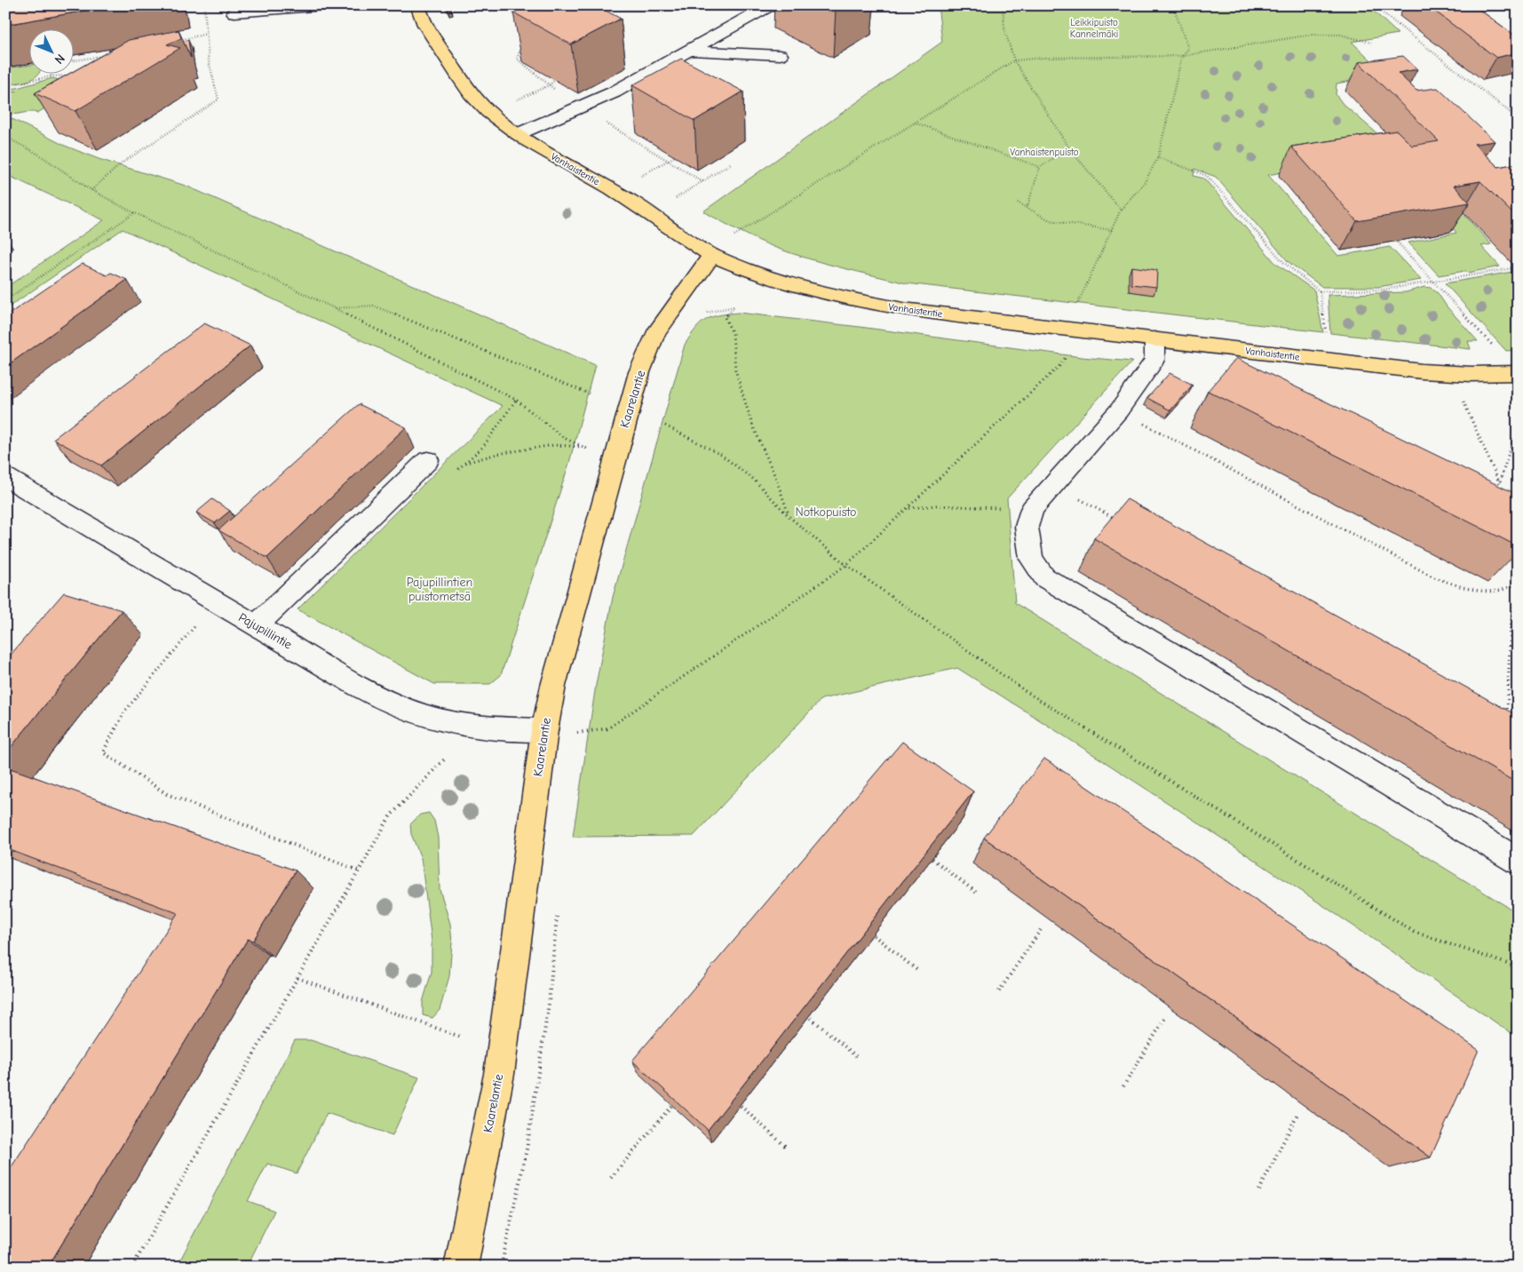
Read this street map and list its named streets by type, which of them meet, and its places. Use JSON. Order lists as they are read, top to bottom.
{
  "streets": {
    "main road": ["Vanhaistentie", "Kaarelantie"],
    "street": ["Pajupillintie"]
  },
  "crossings": [
    ["Vanhaistentie", "Kaarelantie"],
    ["Kaarelantie", "Pajupillintie"]
  ],
  "parks": [
    "Leikkipuisto Kannelmäki",
    "Vanhaistenpuisto",
    "Notkopuisto",
    "Pajupillintien puistometsä"
  ],
  "north": "bottom right"
}
